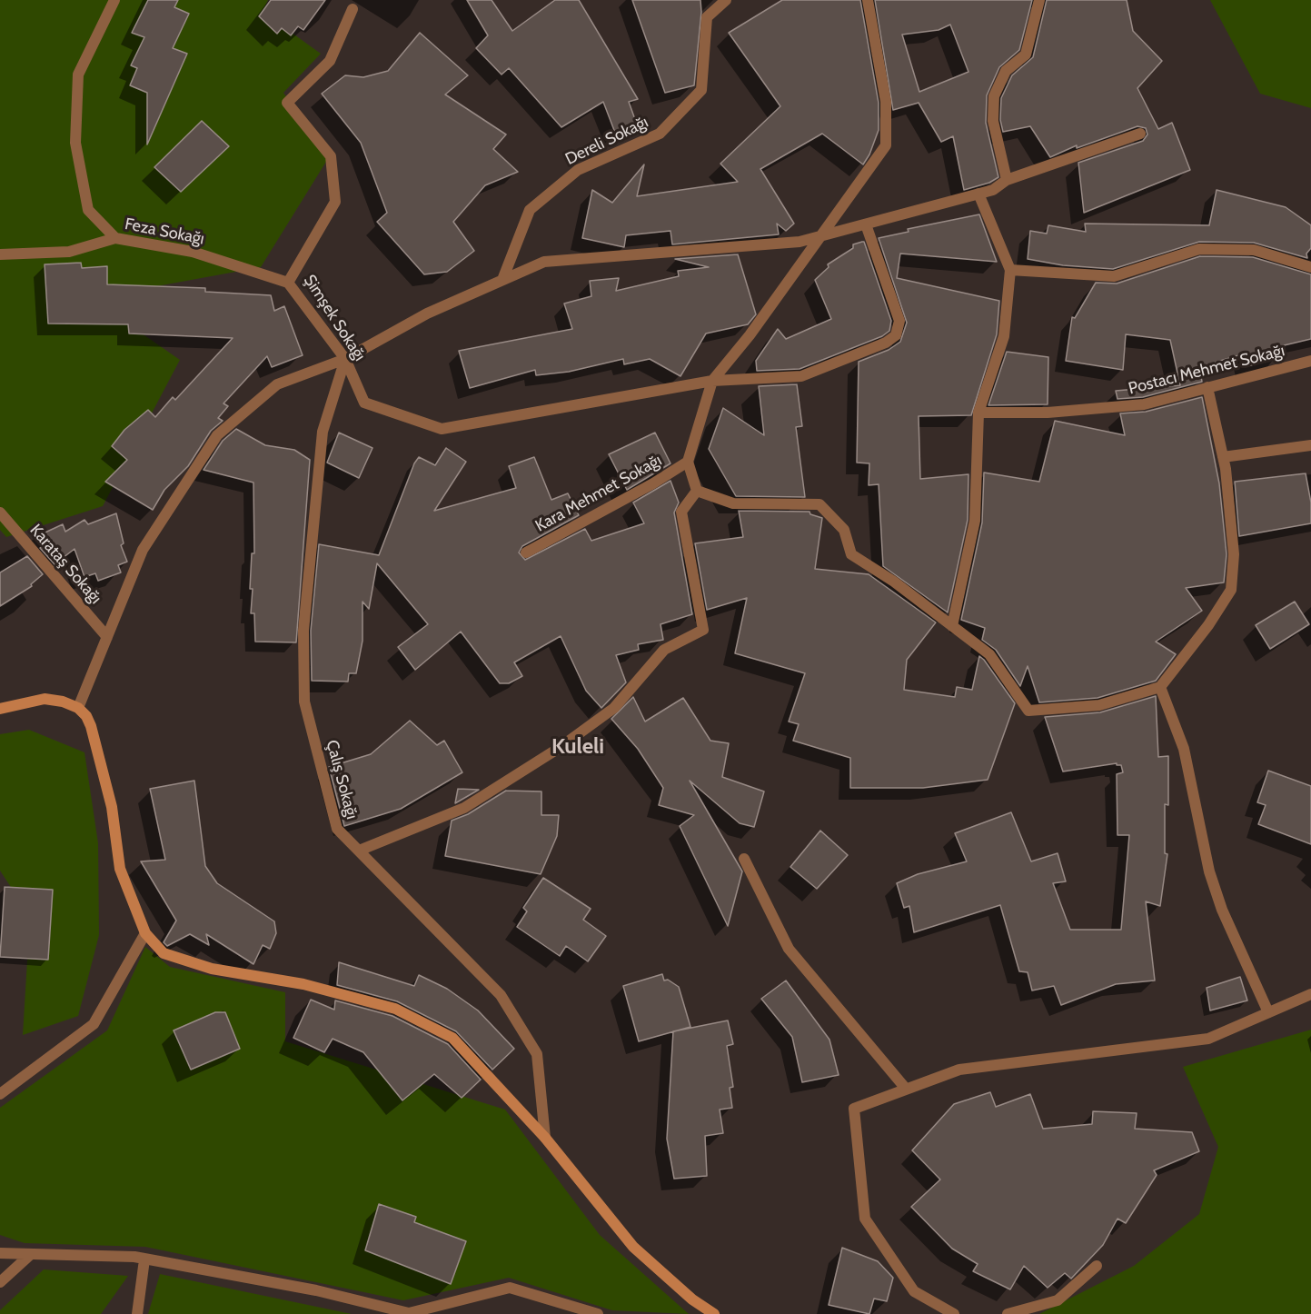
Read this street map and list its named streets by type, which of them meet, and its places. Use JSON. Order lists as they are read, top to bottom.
{
  "streets": {
    "street": [
      "Dereli Sokağı",
      "Feza Sokağı",
      "Şimşek Sokağı",
      "Postacı Mehmet Sokağı",
      "Kara Mehmet Sokağı",
      "Karataş Sokağı",
      "Çalış Sokağı"
    ]
  },
  "crossings": [
    ["Feza Sokağı", "Şimşek Sokağı"],
    ["Şimşek Sokağı", "Çalış Sokağı"]
  ],
  "districts": ["Kuleli"]
}
